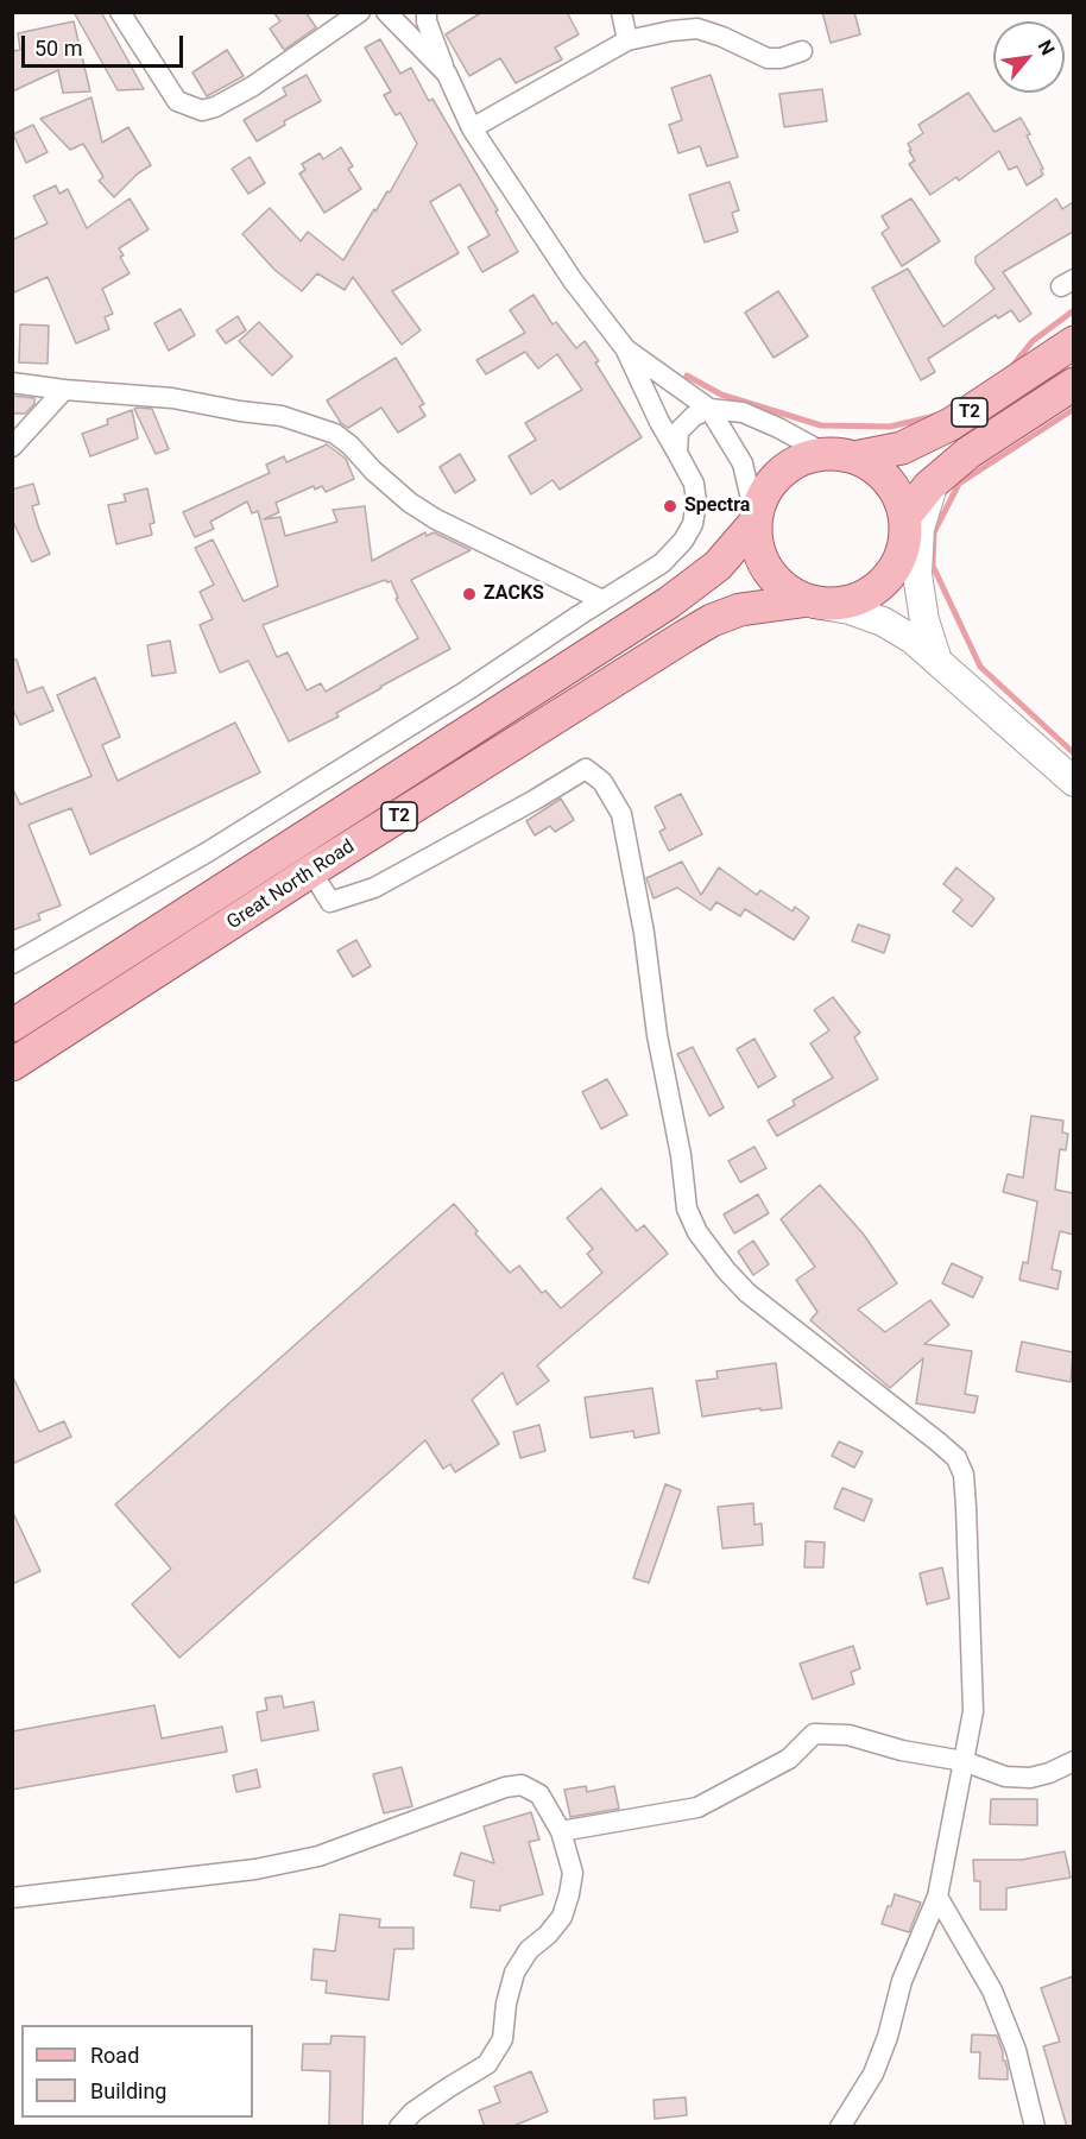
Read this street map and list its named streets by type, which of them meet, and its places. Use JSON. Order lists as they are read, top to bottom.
{
  "streets": {
    "main road": ["T2", "Great North Road"]
  },
  "crossings": [
    ["T2", "Great North Road"]
  ],
  "places": ["Spectra", "ZACKS"],
  "legend": ["Road", "Building"],
  "scale_bar": "50 m",
  "north": "top right"
}
